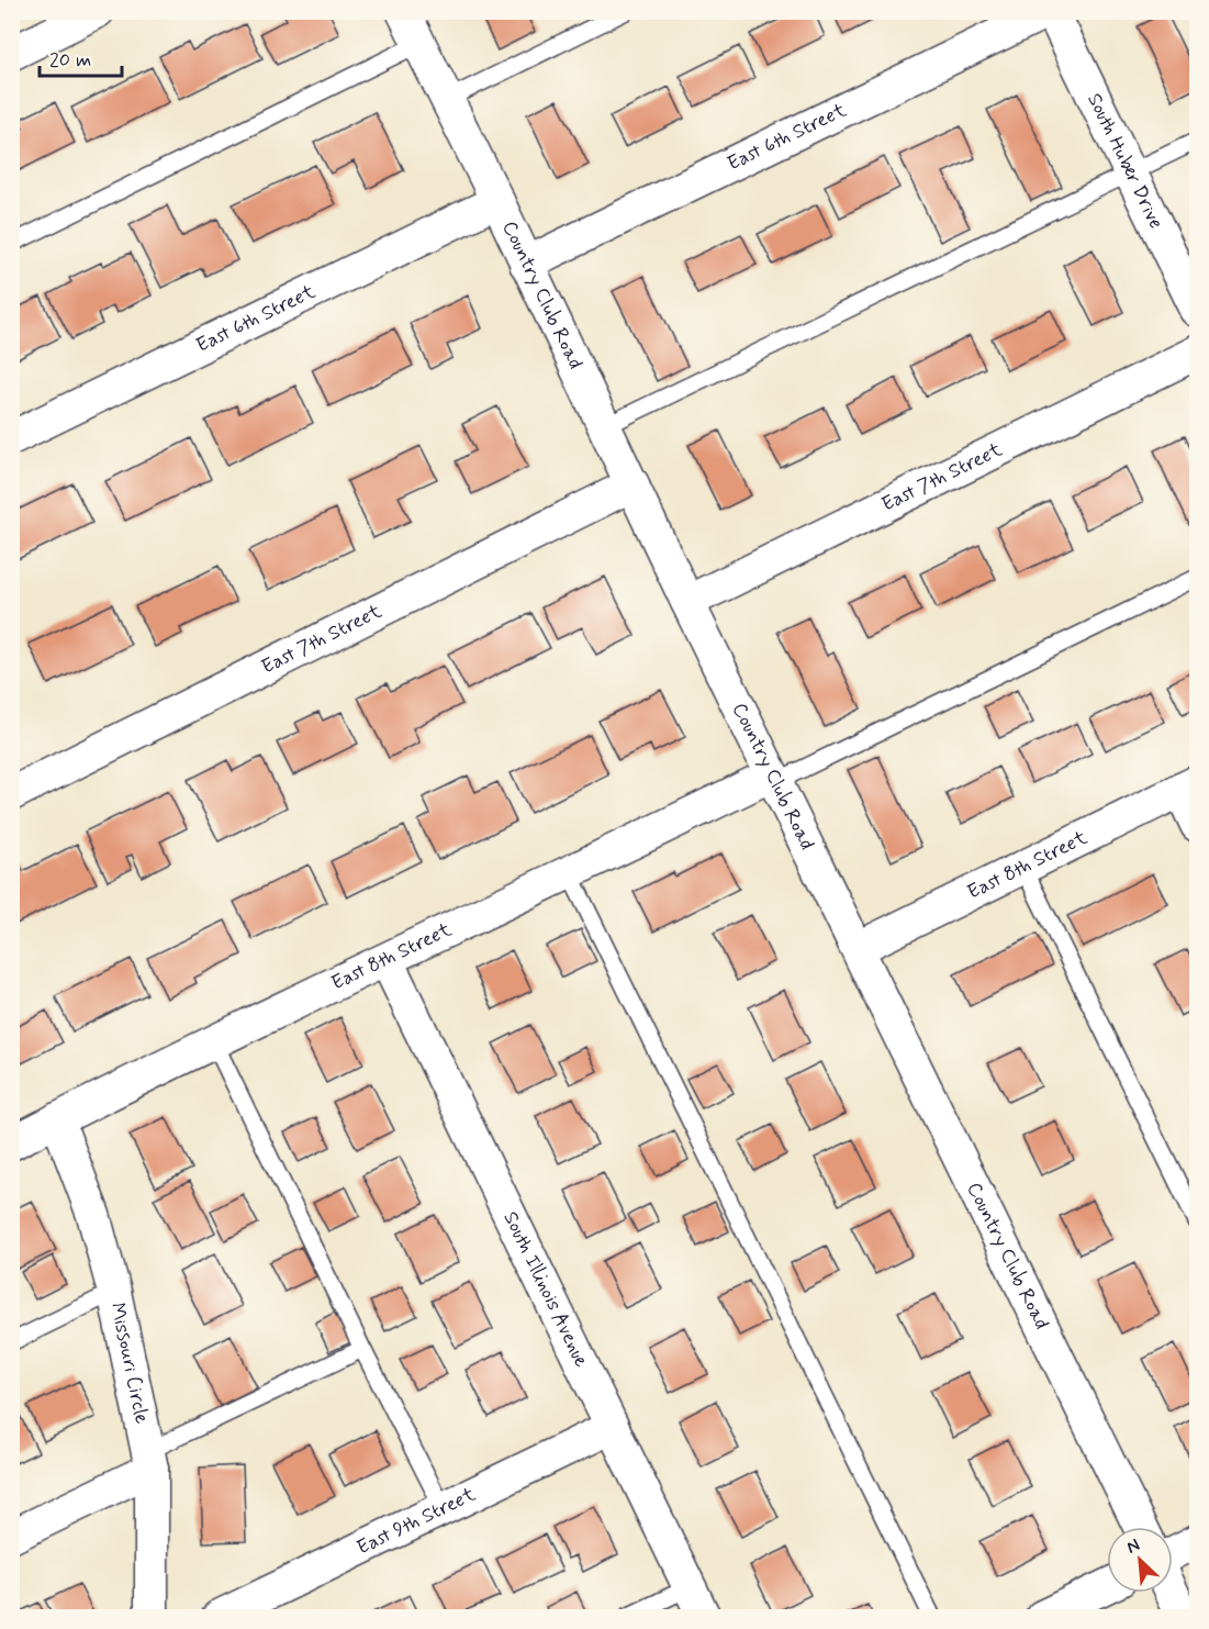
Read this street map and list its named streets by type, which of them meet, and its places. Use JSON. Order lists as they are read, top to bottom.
{
  "streets": {
    "street": [
      "East 6th Street",
      "South Huber Drive",
      "Country Club Road",
      "East 7th Street",
      "East 8th Street",
      "South Illinois Avenue",
      "Missouri Circle",
      "East 9th Street"
    ]
  },
  "crossings": [
    ["East 6th Street", "South Huber Drive"],
    ["East 6th Street", "Country Club Road"],
    ["Country Club Road", "East 7th Street"],
    ["Country Club Road", "East 8th Street"],
    ["East 8th Street", "South Illinois Avenue"],
    ["East 8th Street", "Missouri Circle"],
    ["South Illinois Avenue", "East 9th Street"]
  ],
  "scale_bar": "20 m",
  "north": "top left"
}
